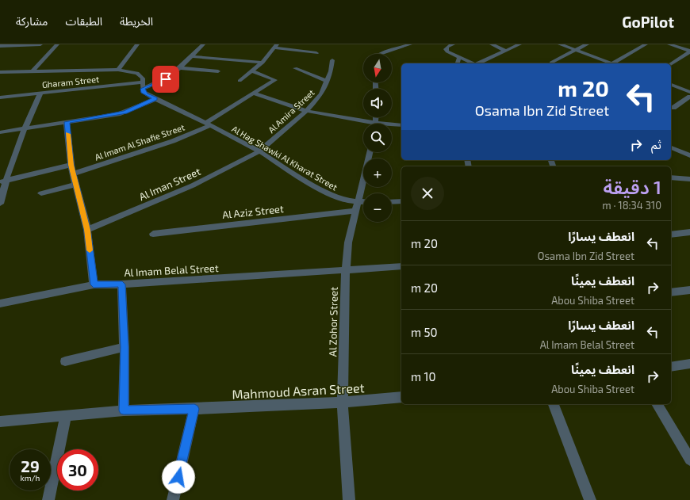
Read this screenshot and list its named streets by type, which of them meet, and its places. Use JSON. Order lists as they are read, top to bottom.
{
  "streets": {
    "street": [
      "Gharam Street",
      "Al Amira Street",
      "Al Imam Al Shafie Street",
      "Al Hag Shawki Al Kharat Street",
      "Al Iman Street",
      "Al Aziz Street",
      "Al Imam Belal Street",
      "Al Zohor Street",
      "Mahmoud Asran Street"
    ]
  },
  "crossings": [
    ["Gharam Street", "Al Hag Shawki Al Kharat Street"],
    ["Al Amira Street", "Al Hag Shawki Al Kharat Street"],
    ["Al Amira Street", "Al Iman Street"],
    ["Al Imam Al Shafie Street", "Al Hag Shawki Al Kharat Street"],
    ["Al Hag Shawki Al Kharat Street", "Al Iman Street"],
    ["Al Hag Shawki Al Kharat Street", "Al Aziz Street"],
    ["Al Hag Shawki Al Kharat Street", "Al Zohor Street"],
    ["Al Aziz Street", "Al Zohor Street"],
    ["Al Imam Belal Street", "Al Zohor Street"],
    ["Al Zohor Street", "Mahmoud Asran Street"]
  ],
  "north": "bottom",
  "page": {
    "header": "GoPilot",
    "nav": ["الخريطة", "الطبقات", "مشاركة"],
    "map_buttons": ["+", "−"],
    "turn": ["20 m", "Osama Ibn Zid Street"],
    "then": "ثم",
    "heading": ["1 دقيقة", "310 m · 18:34"],
    "list": [
      {
        "name": "انعطف يسارًا",
        "note": "Osama Ibn Zid Street",
        "value": "20 m"
      },
      {
        "name": "انعطف يمينًا",
        "note": "Abou Shiba Street",
        "value": "20 m"
      },
      {
        "name": "انعطف يسارًا",
        "note": "Al Imam Belal Street",
        "value": "50 m"
      },
      {
        "name": "انعطف يمينًا",
        "note": "Abou Shiba Street",
        "value": "10 m"
      }
    ],
    "speed": "29 km/h",
    "limit": "30"
  }
}
